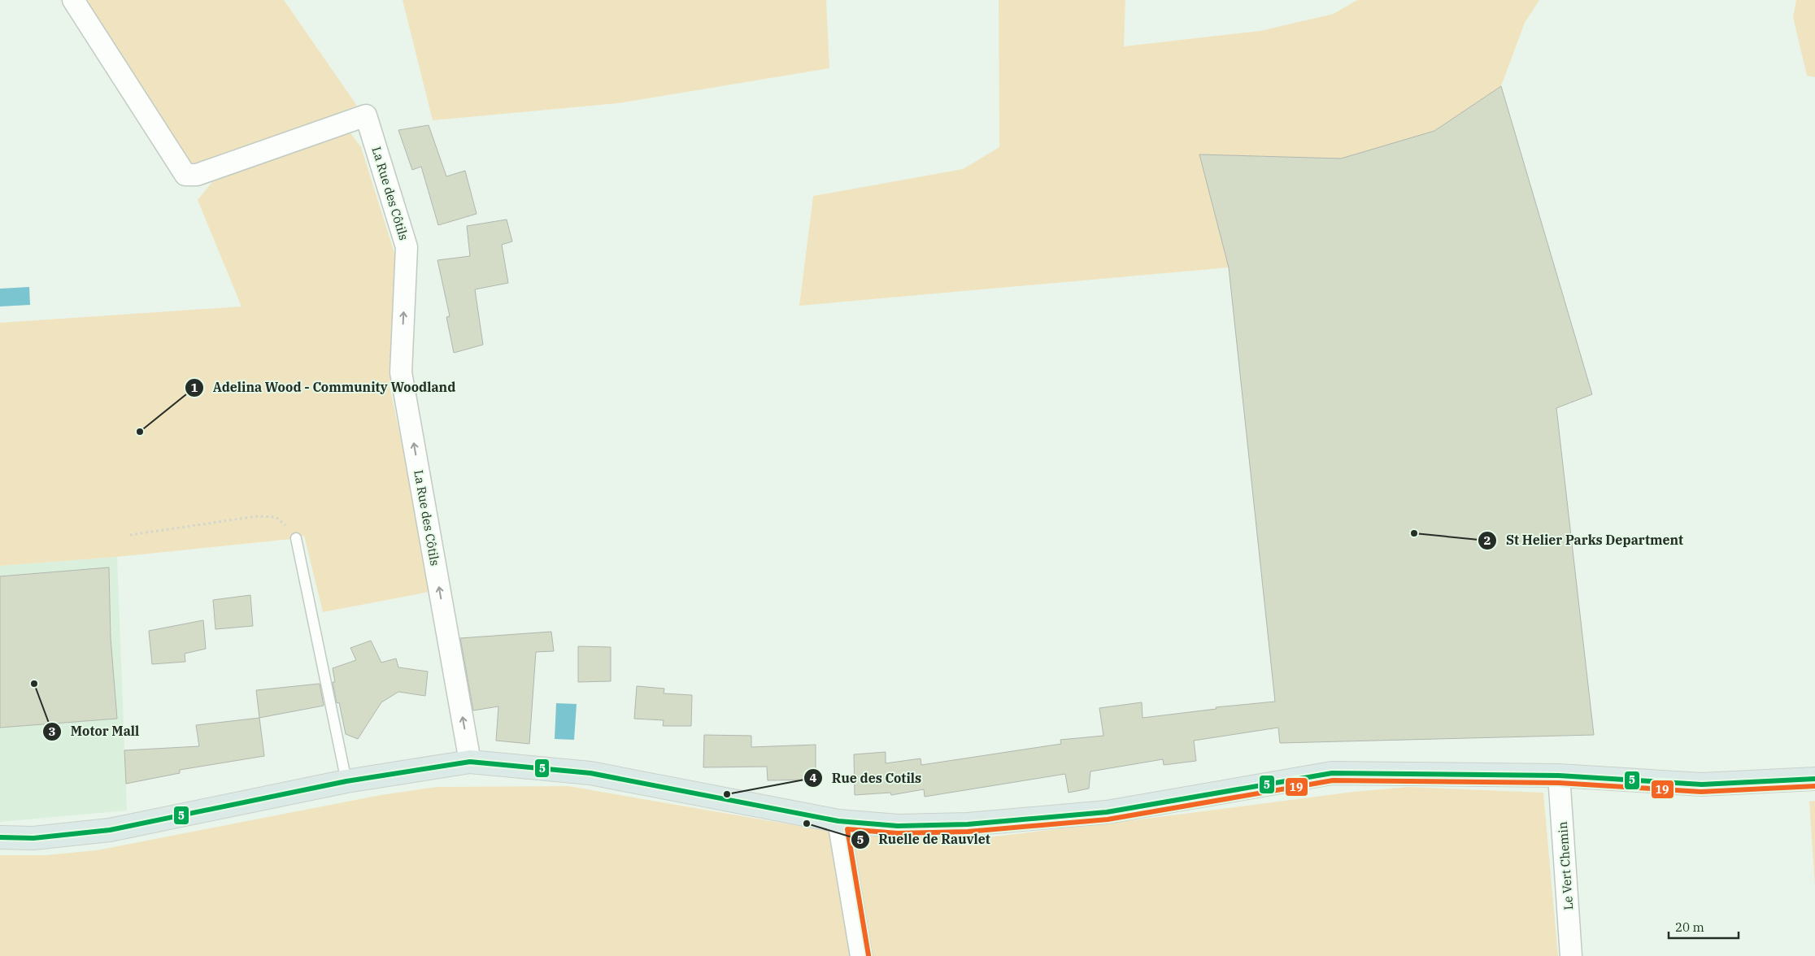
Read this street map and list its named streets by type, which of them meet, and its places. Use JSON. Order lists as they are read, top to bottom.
{
  "streets": {
    "street": ["La Rue des Côtils", "Le Vert Chemin"]
  },
  "one_way": ["La Rue des Côtils"],
  "places": [
    "Adelina Wood - Community Woodland",
    "St Helier Parks Department",
    "Motor Mall",
    "Rue des Cotils",
    "Ruelle de Rauvlet"
  ],
  "lines": ["transit line 5", "transit line 19"],
  "scale_bar": "20 m"
}
